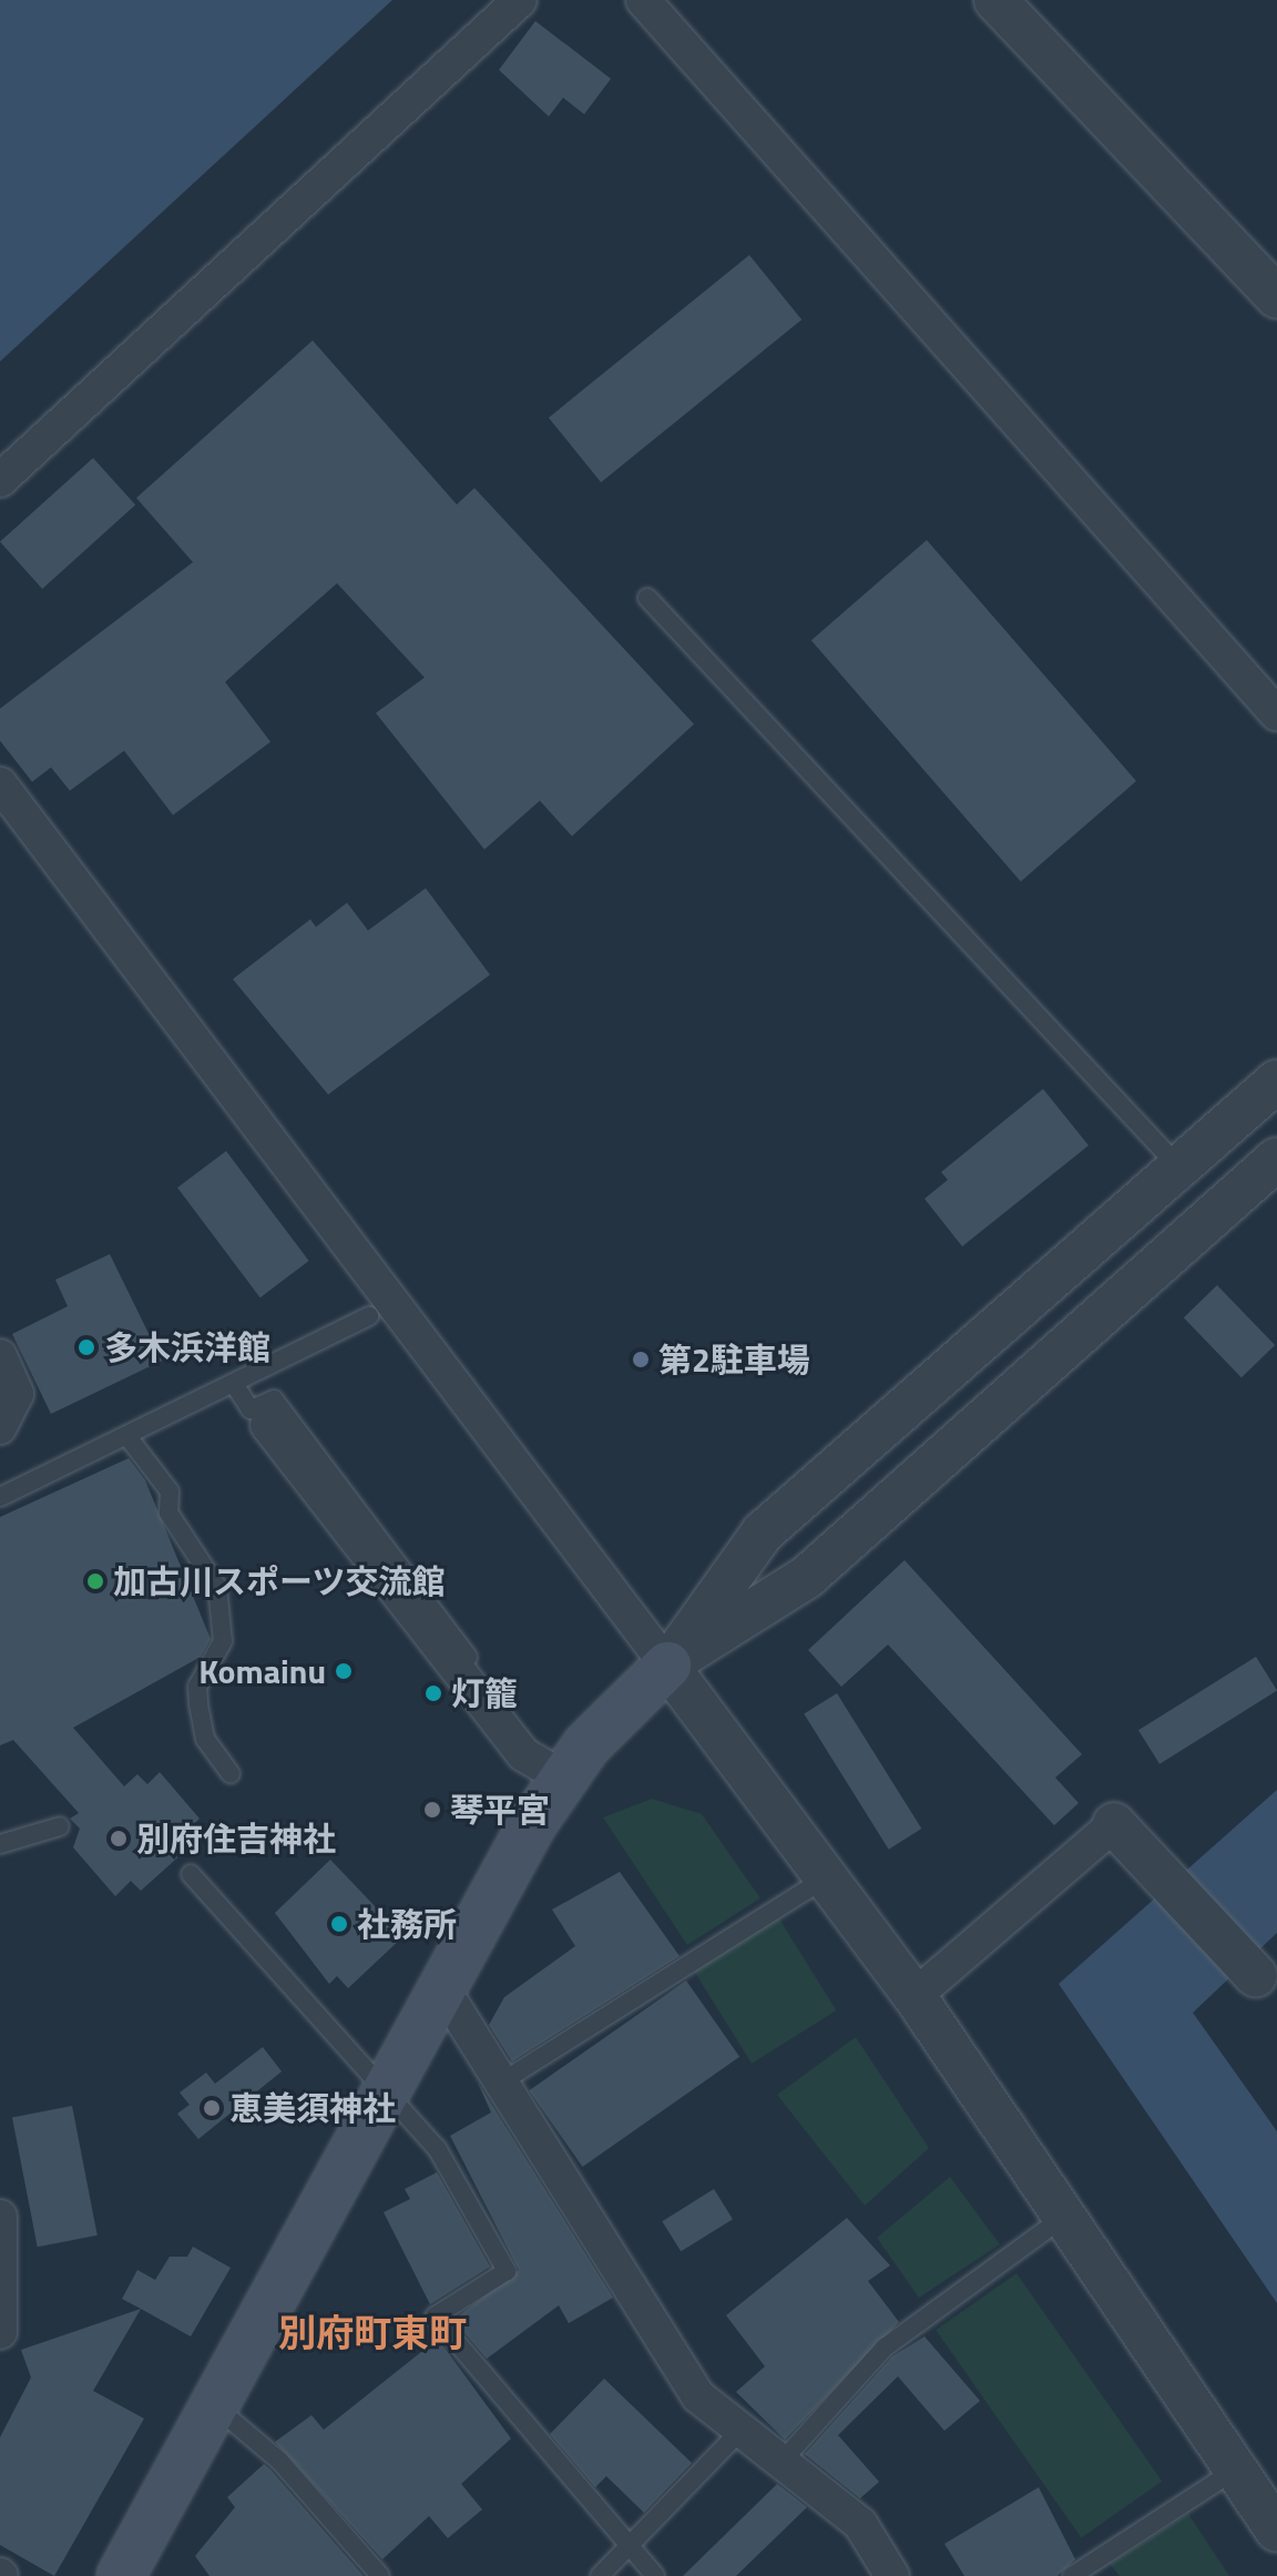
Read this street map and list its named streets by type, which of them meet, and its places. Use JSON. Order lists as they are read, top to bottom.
{
  "districts": ["別府町東町"],
  "places": [
    "多木浜洋館",
    "第2駐車場",
    "加古川スポーツ交流館",
    "Komainu",
    "灯籠",
    "琴平宮",
    "別府住吉神社",
    "社務所",
    "恵美須神社"
  ]
}
